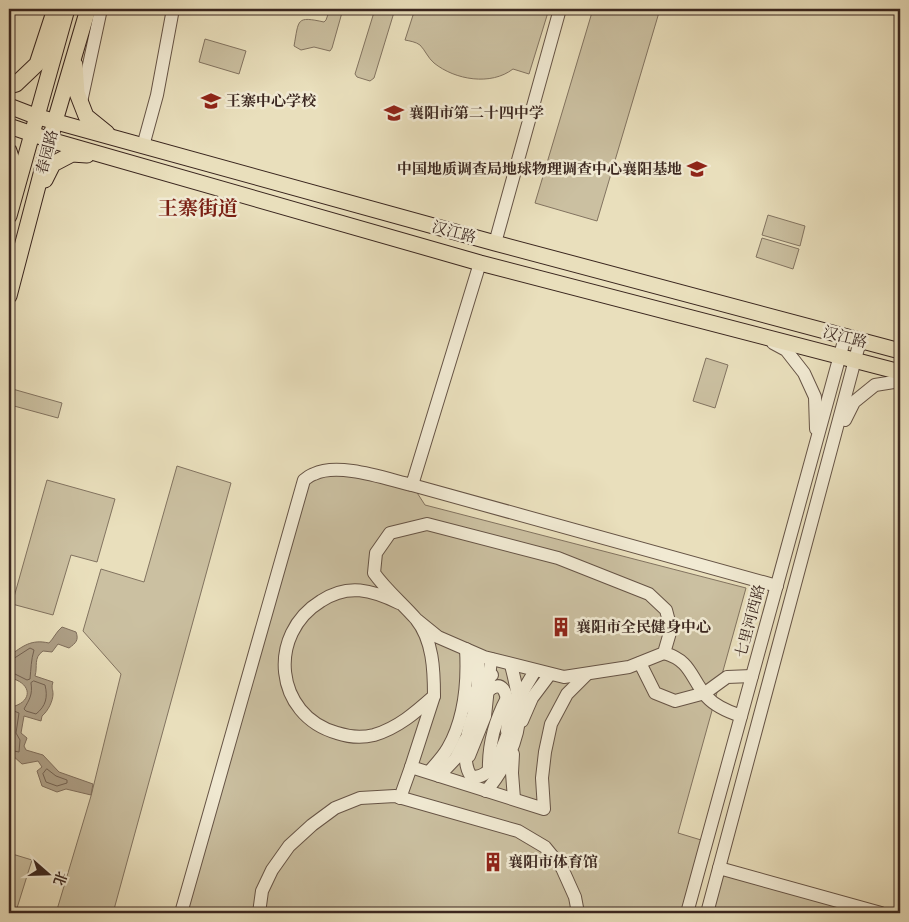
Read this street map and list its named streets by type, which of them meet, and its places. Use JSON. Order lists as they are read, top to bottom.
{
  "streets": {
    "main road": ["春园路", "汉江路"],
    "street": ["七里河西路"]
  },
  "crossings": [
    ["春园路", "汉江路"],
    ["汉江路", "七里河西路"]
  ],
  "districts": ["王寨街道"],
  "places": {
    "school or university": ["王寨中心学校", "襄阳市第二十四中学", "中国地质调查局地球物理调查中心襄阳基地"],
    "building": ["襄阳市全民健身中心", "襄阳市体育馆"]
  },
  "north": "right"
}
